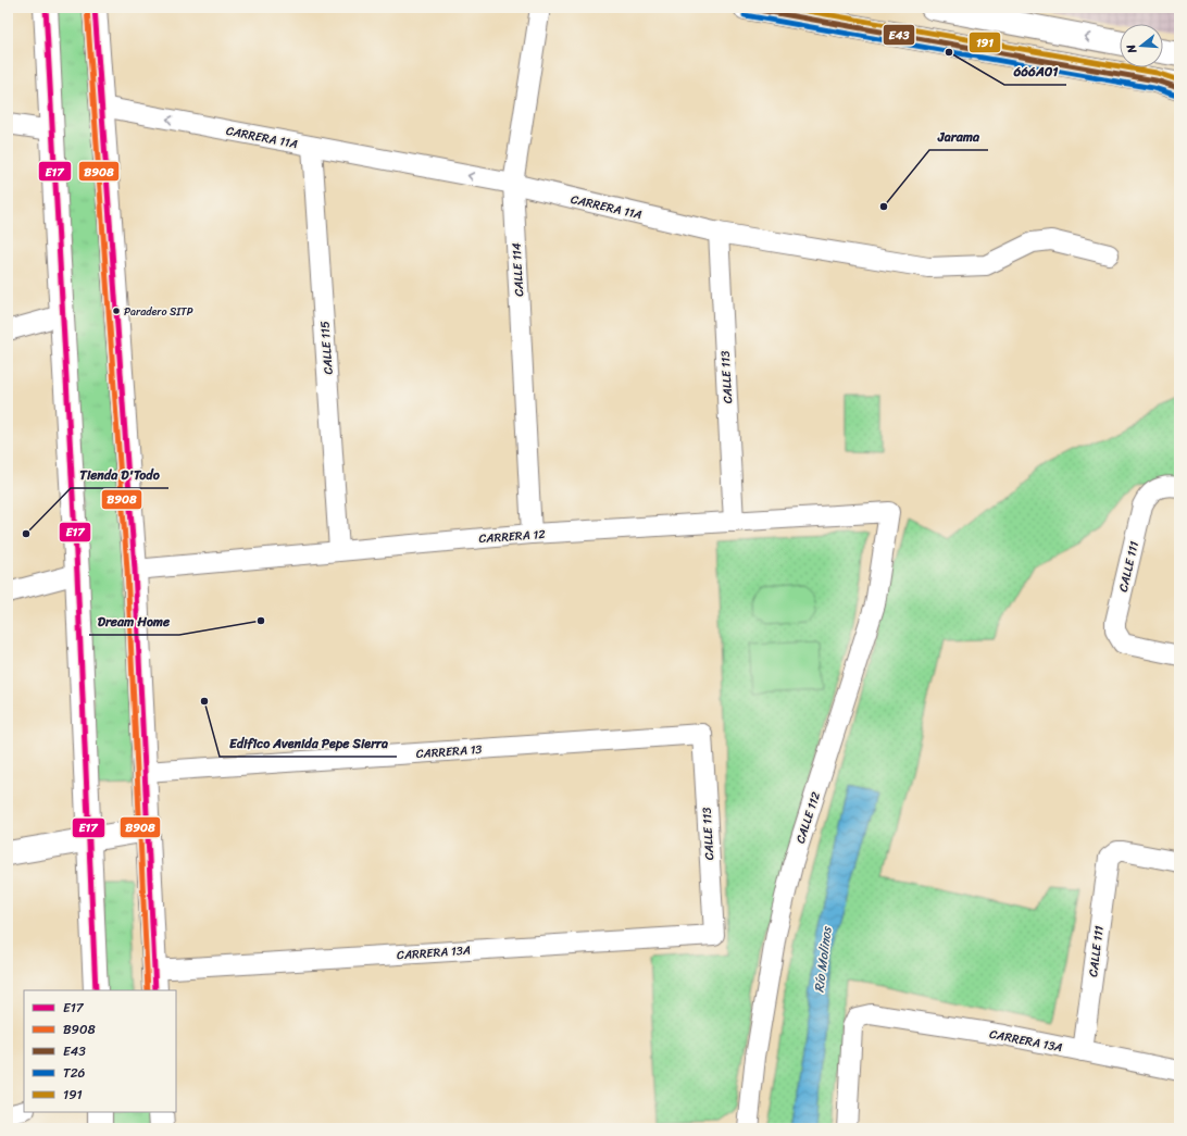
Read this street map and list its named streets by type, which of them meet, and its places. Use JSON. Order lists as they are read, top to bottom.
{
  "streets": {
    "street": [
      "CARRERA 11A",
      "CALLE 114",
      "CALLE 115",
      "CALLE 113",
      "CARRERA 12",
      "CALLE 111",
      "CARRERA 13",
      "CALLE 112",
      "CARRERA 13A"
    ]
  },
  "crossings": [
    ["CARRERA 11A", "CALLE 114"],
    ["CARRERA 11A", "CALLE 115"],
    ["CARRERA 11A", "CALLE 113"],
    ["CALLE 114", "CARRERA 12"],
    ["CALLE 115", "CARRERA 12"],
    ["CALLE 113", "CARRERA 12"],
    ["CALLE 113", "CARRERA 13"],
    ["CALLE 113", "CARRERA 13A"],
    ["CARRERA 12", "CALLE 112"],
    ["CALLE 111", "CARRERA 13A"]
  ],
  "one_way": ["CARRERA 11A"],
  "water": ["Río Molinos"],
  "places": [
    "666A01",
    "Jarama",
    "Paradero SITP",
    "Tienda D'Todo",
    "Dream Home",
    "Edifico Avenida Pepe Sierra"
  ],
  "lines": [
    "transit line E17",
    "transit line B908",
    "transit line E43",
    "transit line 191",
    "transit line T26"
  ],
  "legend": [
    "E17",
    "B908",
    "E43",
    "T26",
    "191"
  ],
  "north": "left"
}
